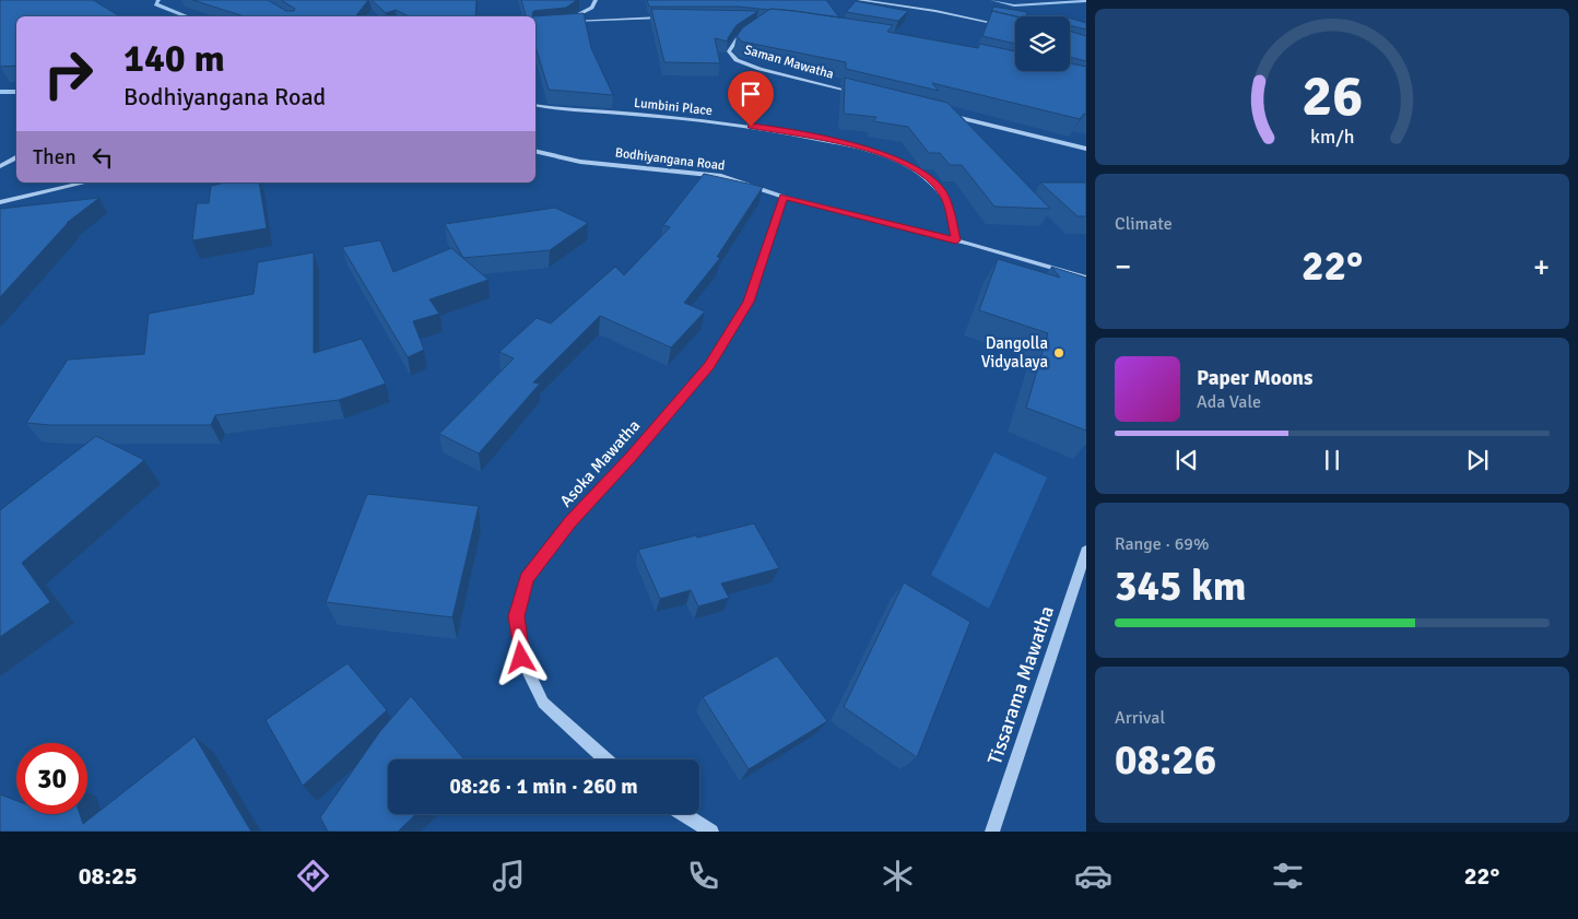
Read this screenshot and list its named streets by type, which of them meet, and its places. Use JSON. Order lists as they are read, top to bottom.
{
  "streets": {
    "street": [
      "Saman Mawatha",
      "Lumbini Place",
      "Bodhiyangana Road",
      "Asoka Mawatha",
      "Tissarama Mawatha"
    ]
  },
  "crossings": [
    ["Lumbini Place", "Bodhiyangana Road"],
    ["Bodhiyangana Road", "Asoka Mawatha"]
  ],
  "places": ["Dangolla Vidyalaya"],
  "page": {
    "turn": ["140 m", "Bodhiyangana Road"],
    "then": "Then",
    "tile": [
      "Climate",
      ["Range · 69%", "345 km"],
      ["Arrival", "08:26"]
    ],
    "heat": ["−", "22°", "+"],
    "song": ["Paper Moons", "Ada Vale"],
    "limit": "30",
    "trip": "08:26 · 1 min · 260 m",
    "tabs": ["08:25", "22°"],
    "gauge": ["26", "km/h"]
  }
}
